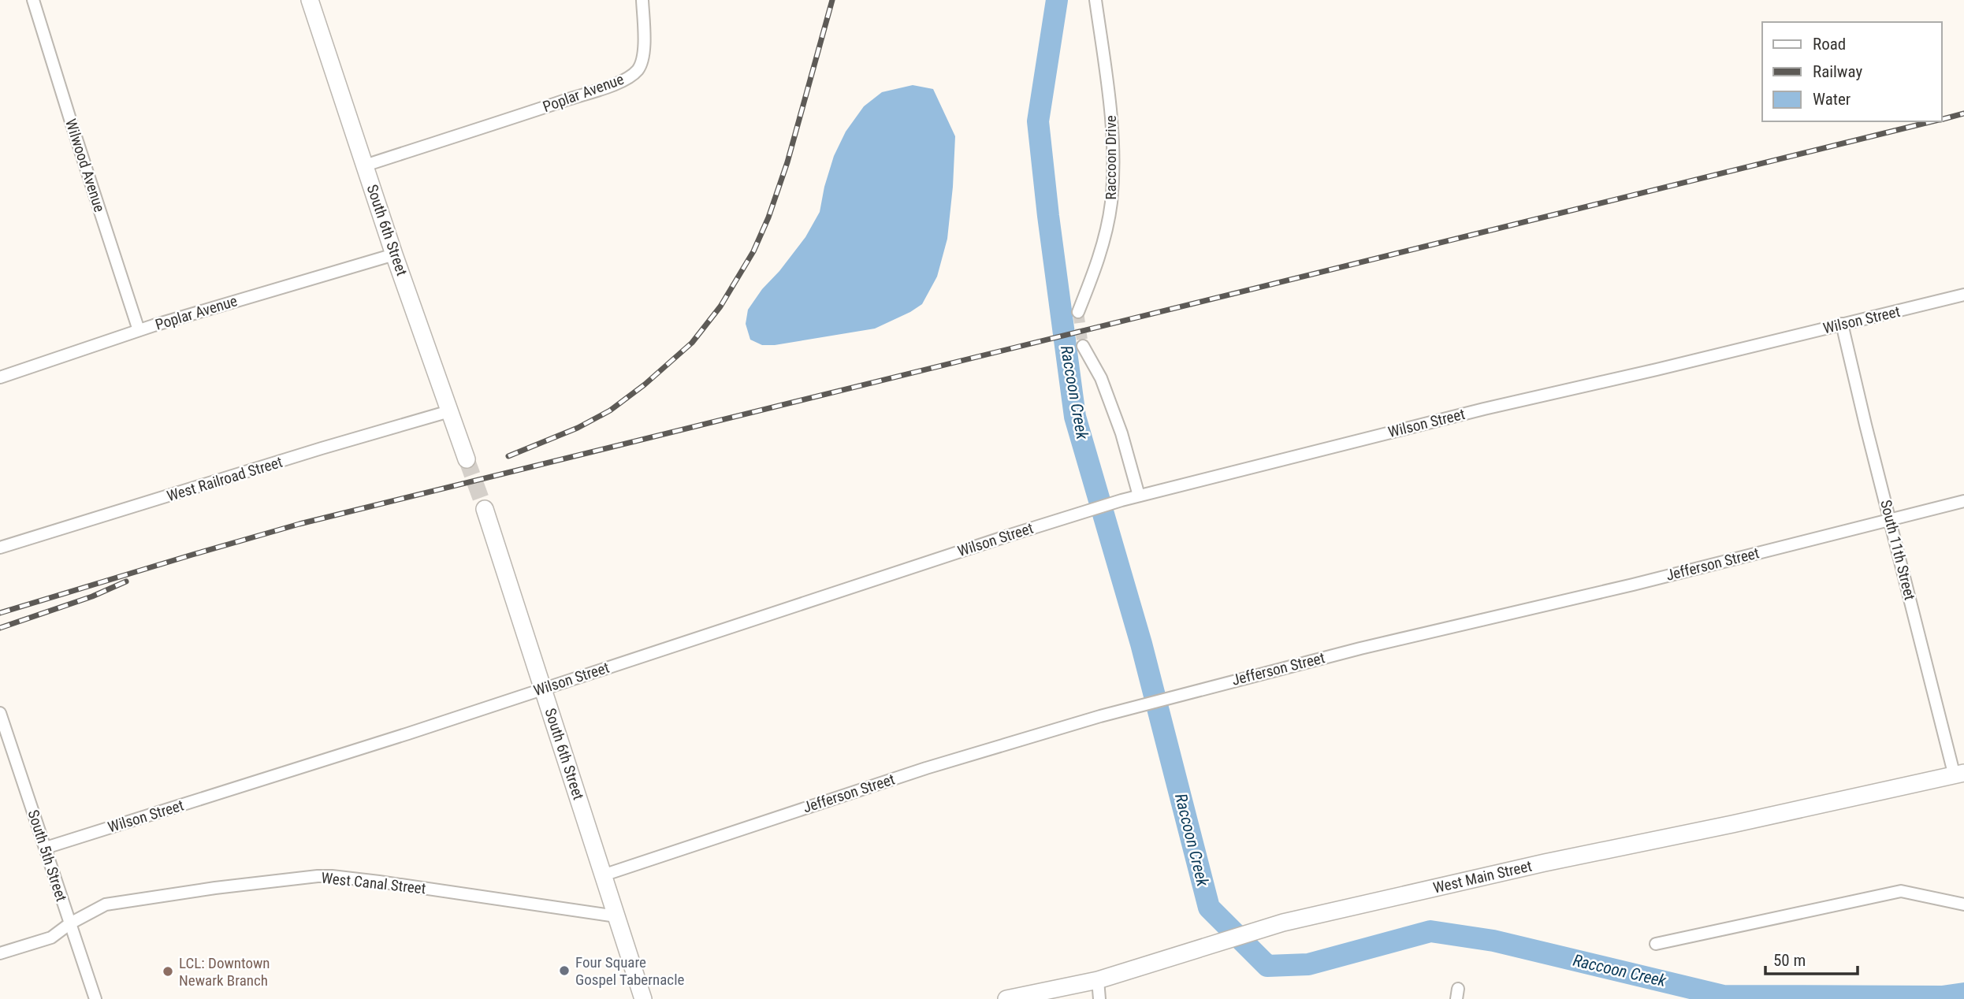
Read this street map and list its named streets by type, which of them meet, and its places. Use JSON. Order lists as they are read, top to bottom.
{
  "streets": {
    "street": [
      "Poplar Avenue",
      "Raccoon Drive",
      "Wilwood Avenue",
      "South 6th Street",
      "Wilson Street",
      "West Railroad Street",
      "South 11th Street",
      "Jefferson Street",
      "South 5th Street",
      "West Main Street",
      "West Canal Street"
    ]
  },
  "crossings": [
    ["Poplar Avenue", "Wilwood Avenue"],
    ["Poplar Avenue", "South 6th Street"],
    ["South 6th Street", "Wilson Street"],
    ["South 6th Street", "West Railroad Street"],
    ["South 6th Street", "Jefferson Street"],
    ["South 6th Street", "West Canal Street"],
    ["Wilson Street", "South 11th Street"],
    ["Wilson Street", "South 5th Street"],
    ["South 11th Street", "Jefferson Street"],
    ["South 11th Street", "West Main Street"],
    ["South 5th Street", "West Canal Street"]
  ],
  "water": ["Raccoon Creek"],
  "places": ["Four Square Gospel Tabernacle", "LCL: Downtown Newark Branch"],
  "legend": ["Road", "Railway", "Water"],
  "scale_bar": "50 m"
}
